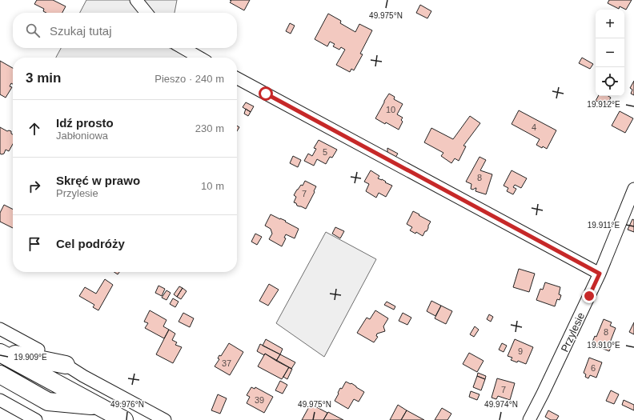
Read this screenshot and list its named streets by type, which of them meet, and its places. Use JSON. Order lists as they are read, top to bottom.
{
  "streets": {
    "street": ["Przylesie"]
  },
  "house_numbers": [
    "10",
    "4",
    "5",
    "8",
    "7",
    "8",
    "9",
    "37",
    "6",
    "7",
    "39"
  ],
  "page": {
    "map_buttons": ["+", "−"],
    "search": "Szukaj tutaj",
    "heading": ["3 min", "Pieszo · 240 m"],
    "list": [
      ["Idź prosto", "Jabłoniowa", "230 m"],
      ["Skręć w prawo", "Przylesie", "10 m"],
      "Cel podróży"
    ]
  },
  "coordinates": [
    "49.975°N",
    "19.912°E",
    "19.911°E",
    "19.910°E",
    "19.909°E",
    "49.976°N",
    "49.974°N"
  ]
}
